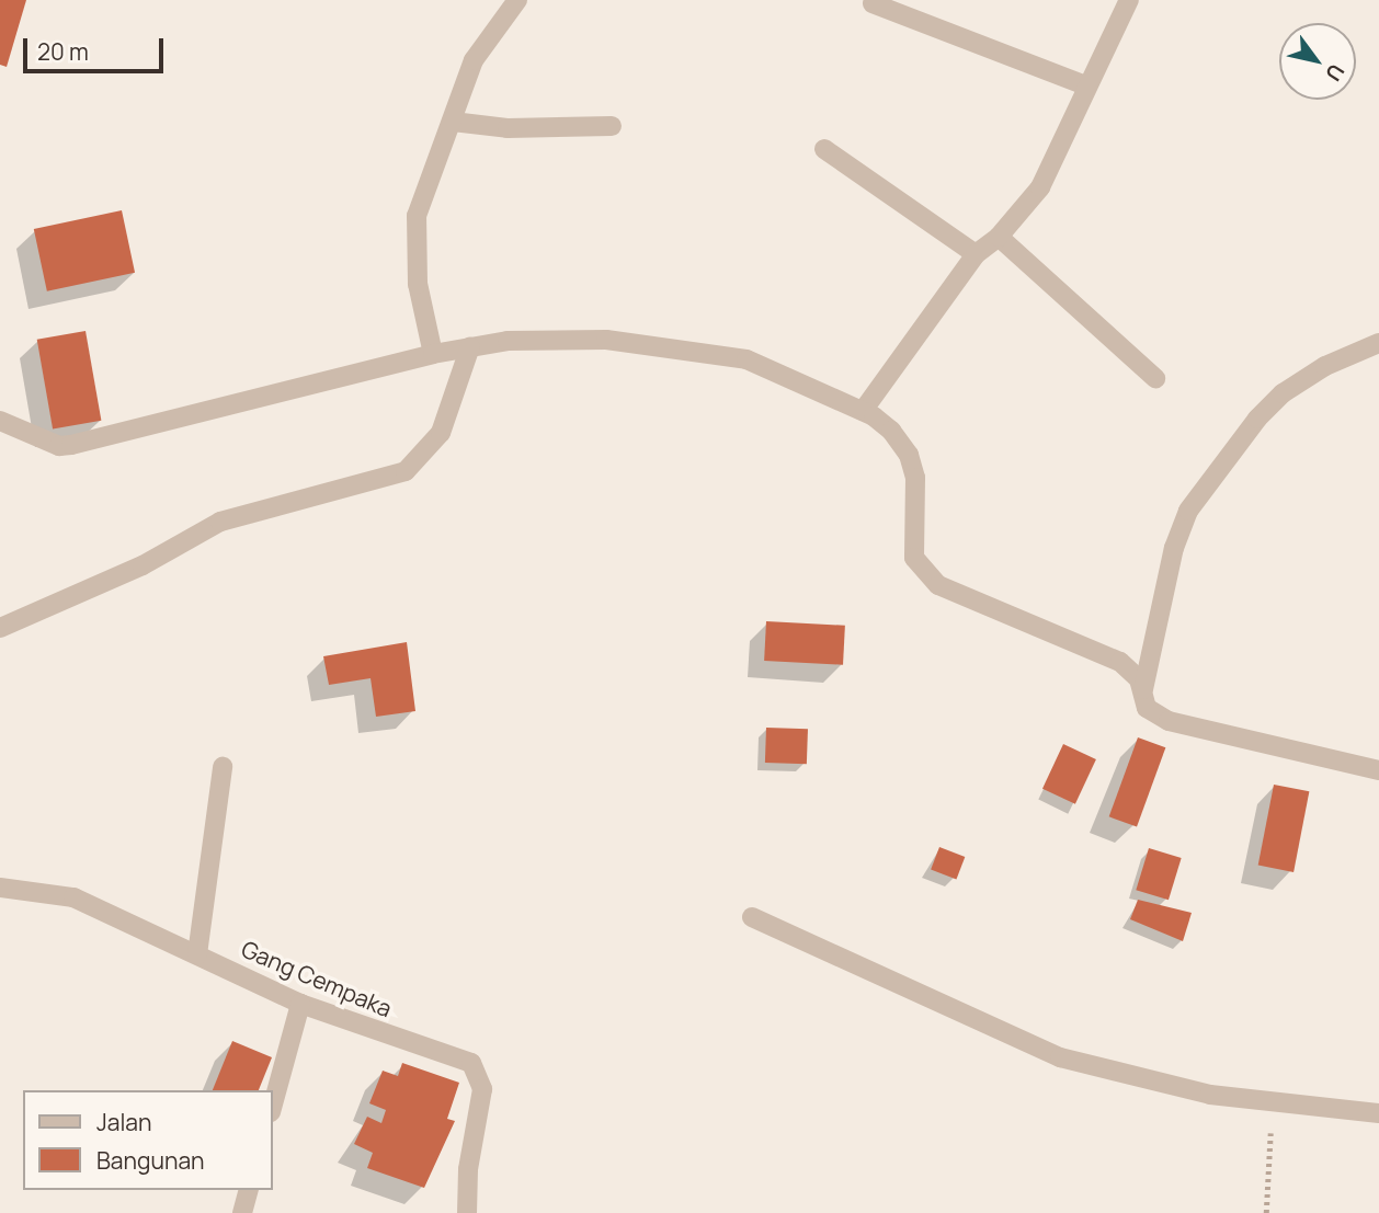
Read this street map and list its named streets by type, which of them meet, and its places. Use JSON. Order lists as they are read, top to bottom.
{
  "streets": {
    "street": ["Gang Cempaka"]
  },
  "legend": ["Jalan", "Bangunan"],
  "scale_bar": "20 m",
  "north": "bottom right"
}
